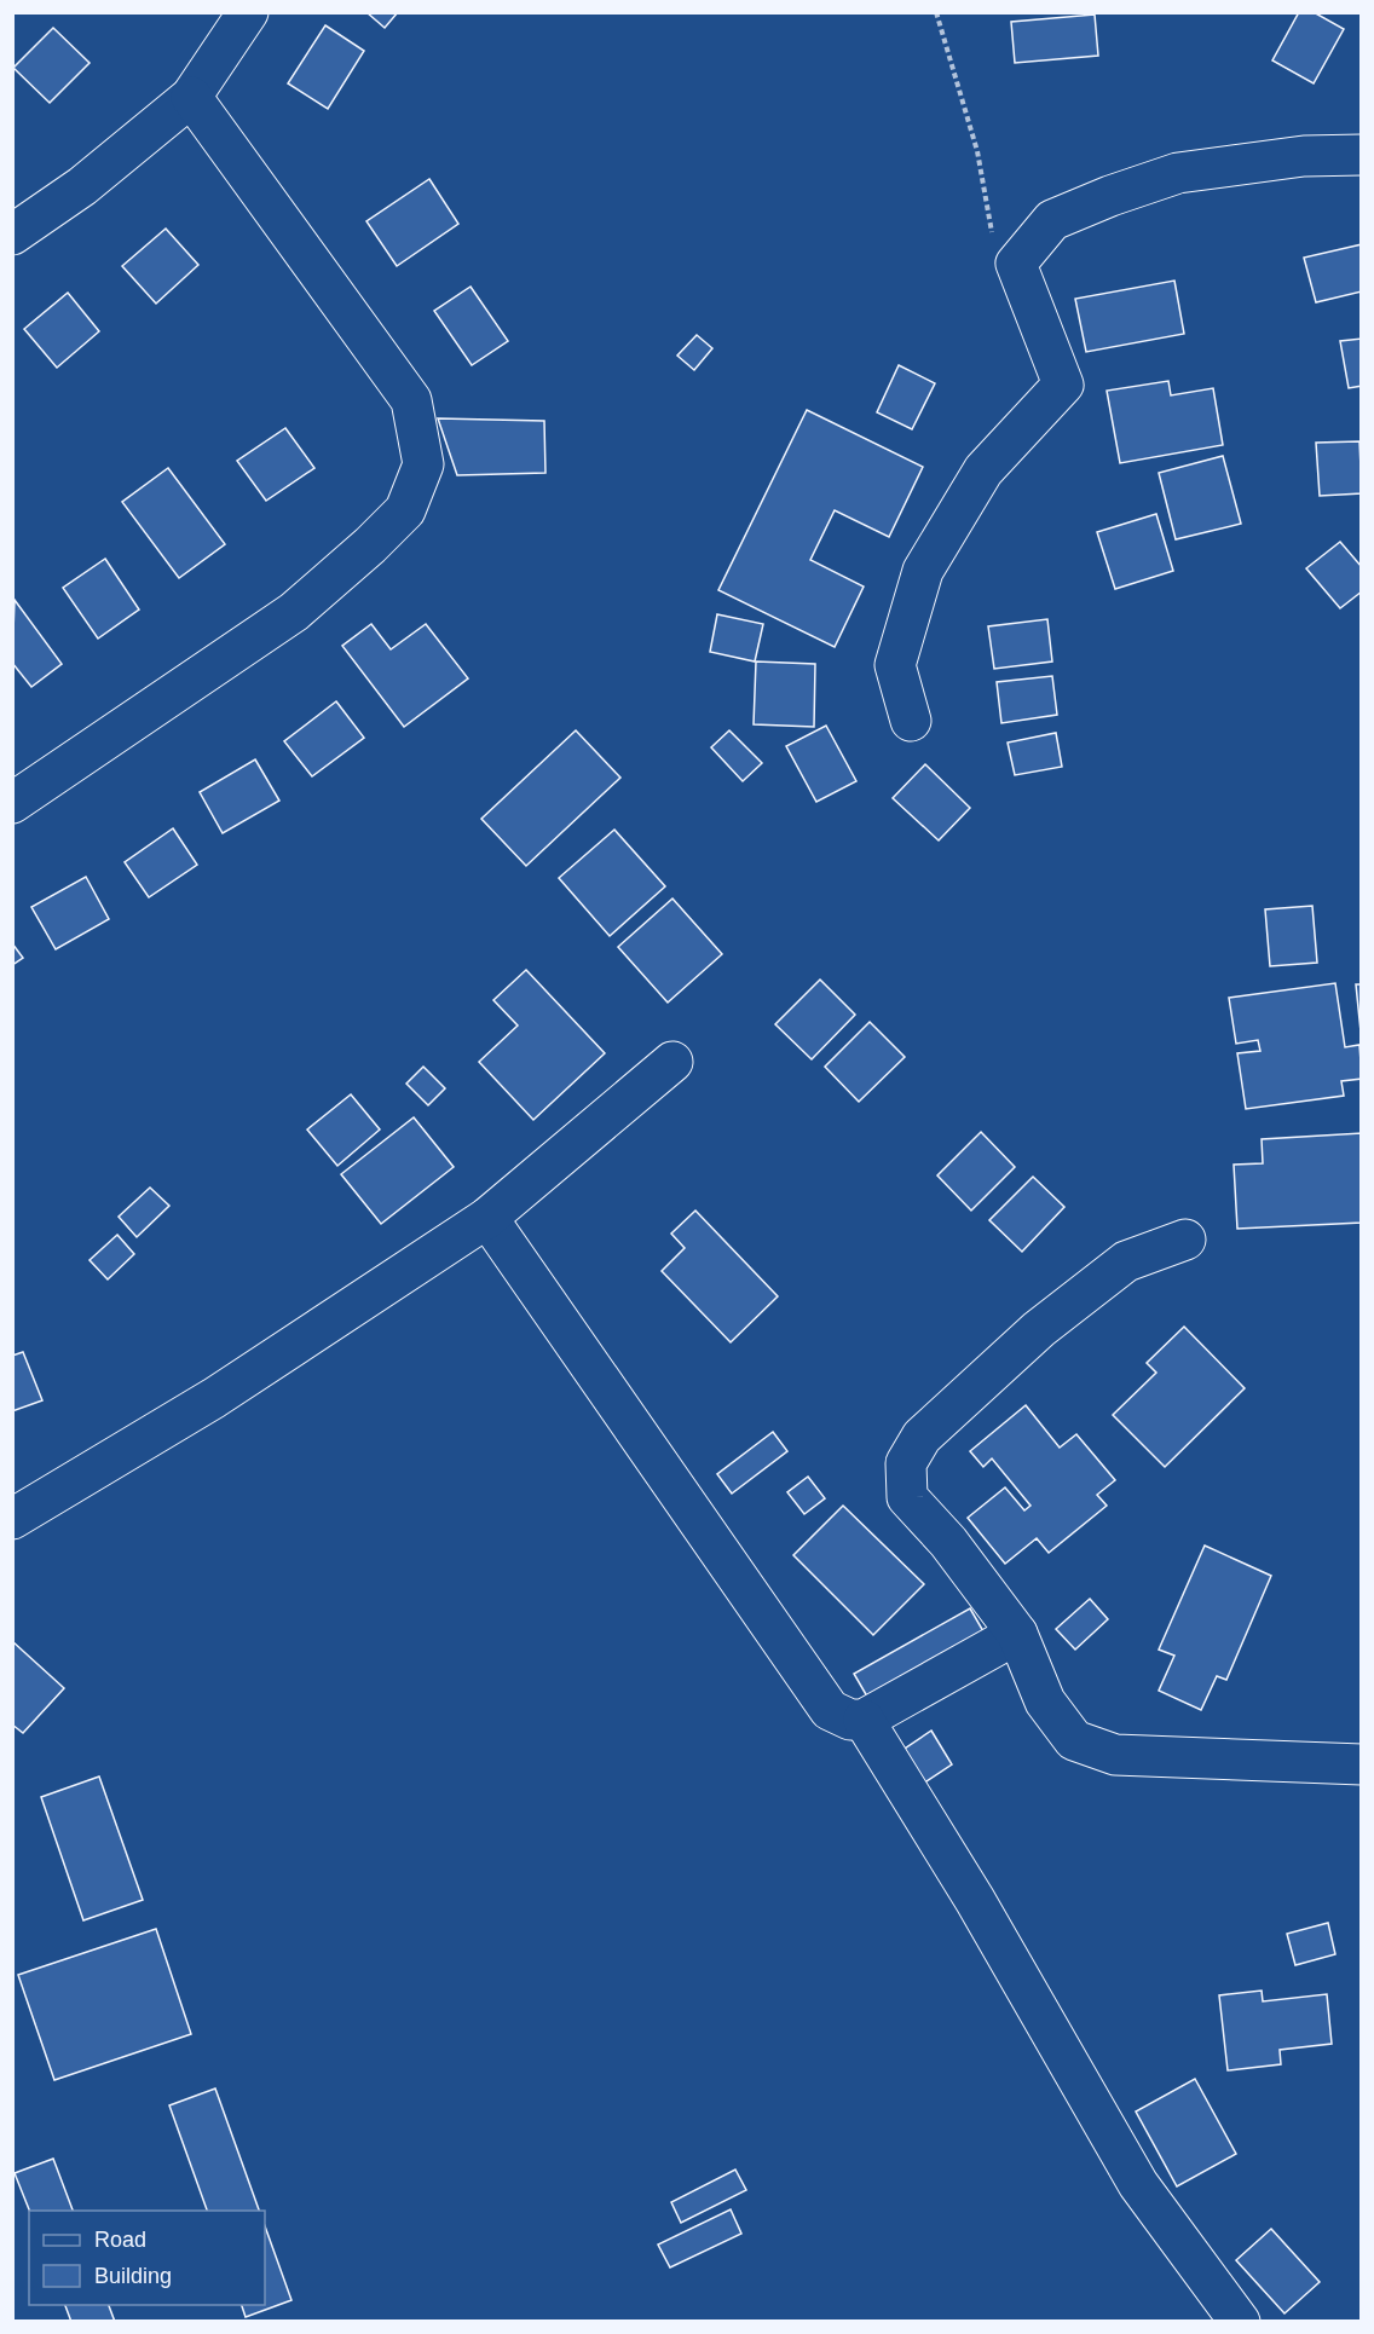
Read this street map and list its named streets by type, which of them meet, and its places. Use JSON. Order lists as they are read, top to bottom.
{
  "legend": ["Road", "Building"]
}
